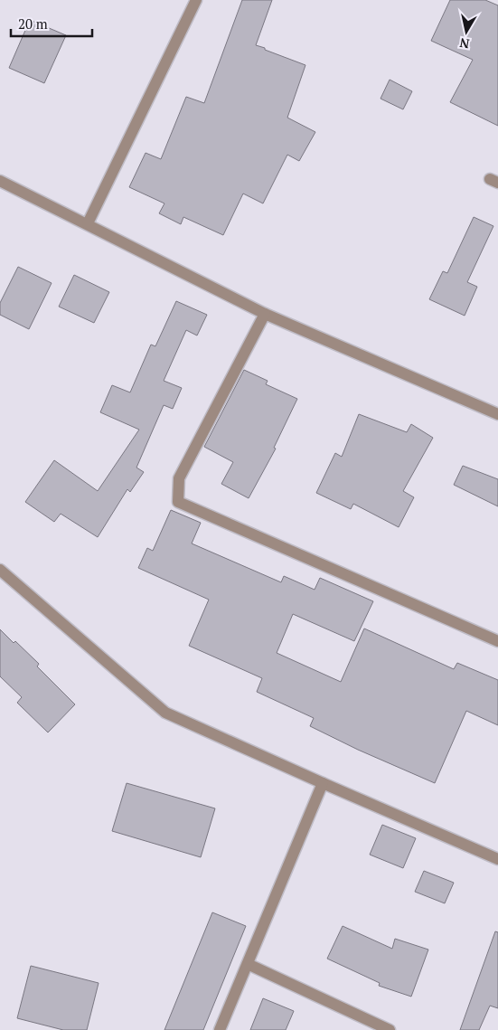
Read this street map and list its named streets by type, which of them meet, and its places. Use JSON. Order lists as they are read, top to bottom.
{
  "scale_bar": "20 m",
  "north": "bottom"
}
